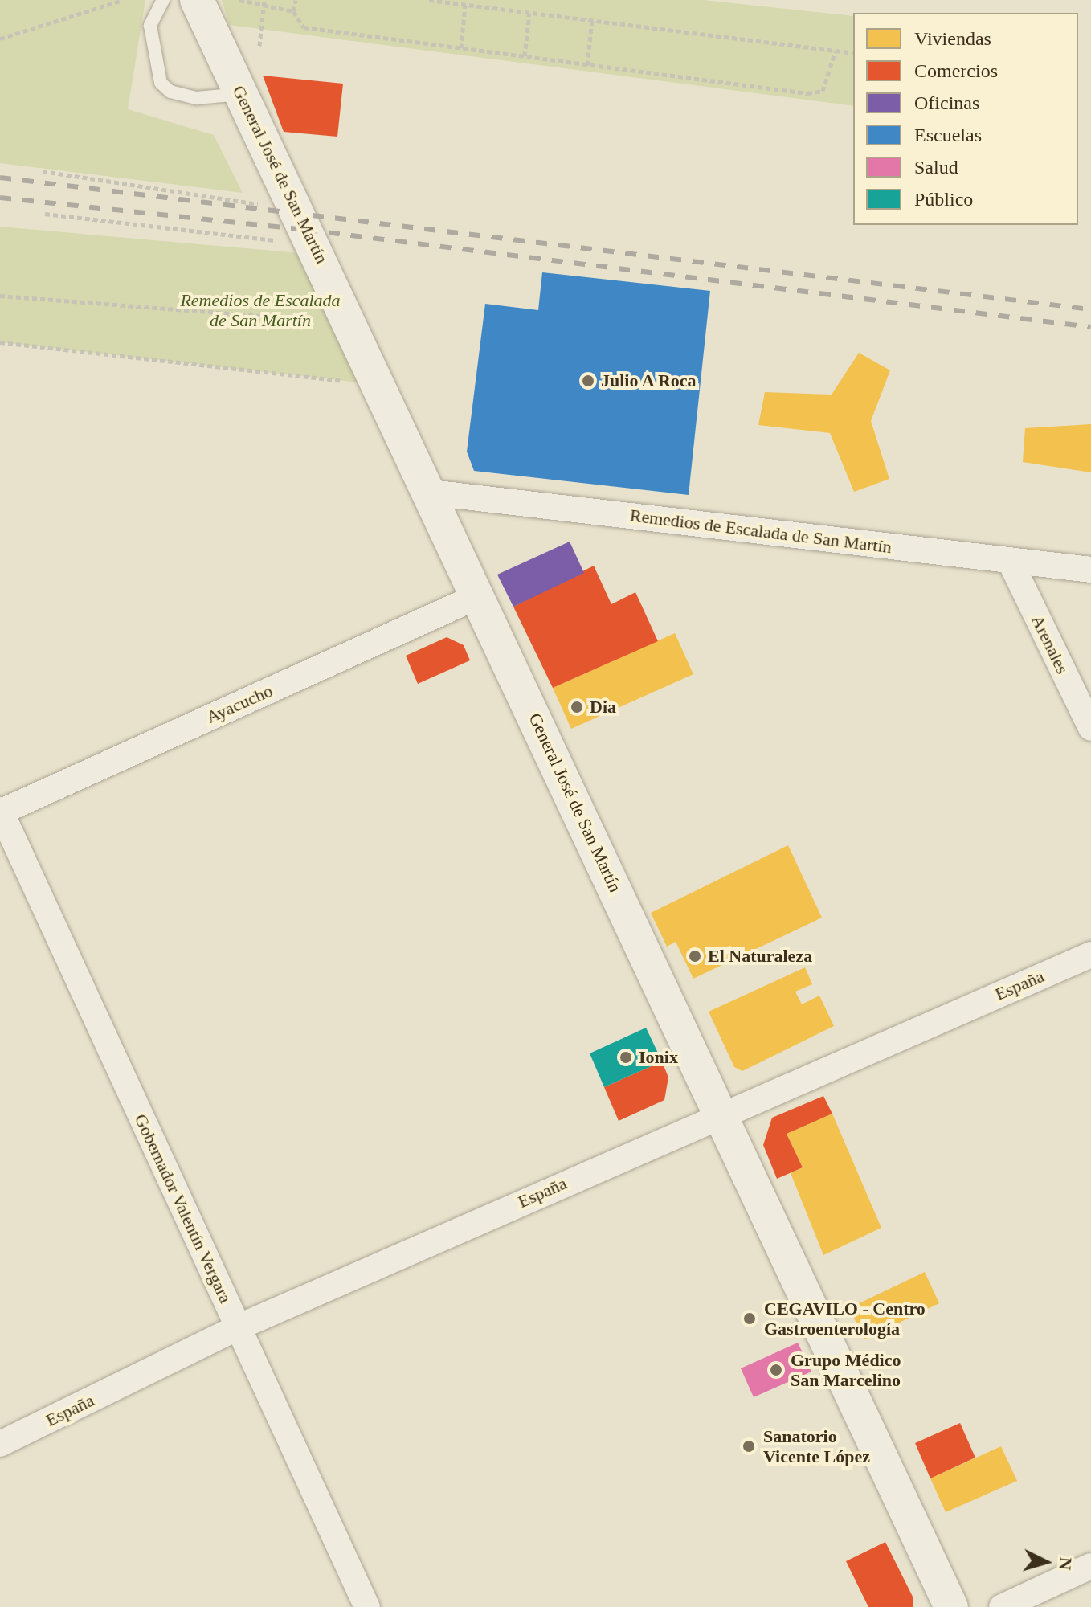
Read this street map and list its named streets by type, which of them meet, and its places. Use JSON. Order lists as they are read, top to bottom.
{
  "streets": {
    "street": [
      "General José de San Martín",
      "Remedios de Escalada de San Martín",
      "Arenales",
      "Ayacucho",
      "España",
      "Gobernador Valentín Vergara"
    ]
  },
  "crossings": [
    ["General José de San Martín", "Remedios de Escalada de San Martín"],
    ["General José de San Martín", "Ayacucho"],
    ["General José de San Martín", "España"],
    ["Remedios de Escalada de San Martín", "Arenales"],
    ["Ayacucho", "Gobernador Valentín Vergara"],
    ["España", "Gobernador Valentín Vergara"]
  ],
  "parks": ["Remedios de Escalada de San Martín"],
  "places": [
    "Julio A Roca",
    "Dia",
    "El Naturaleza",
    "Ionix",
    "CEGAVILO - Centro Gastroenterología",
    "Grupo Médico San Marcelino",
    "Sanatorio Vicente López"
  ],
  "legend": [
    "Viviendas",
    "Comercios",
    "Oficinas",
    "Escuelas",
    "Salud",
    "Público"
  ],
  "north": "right"
}
